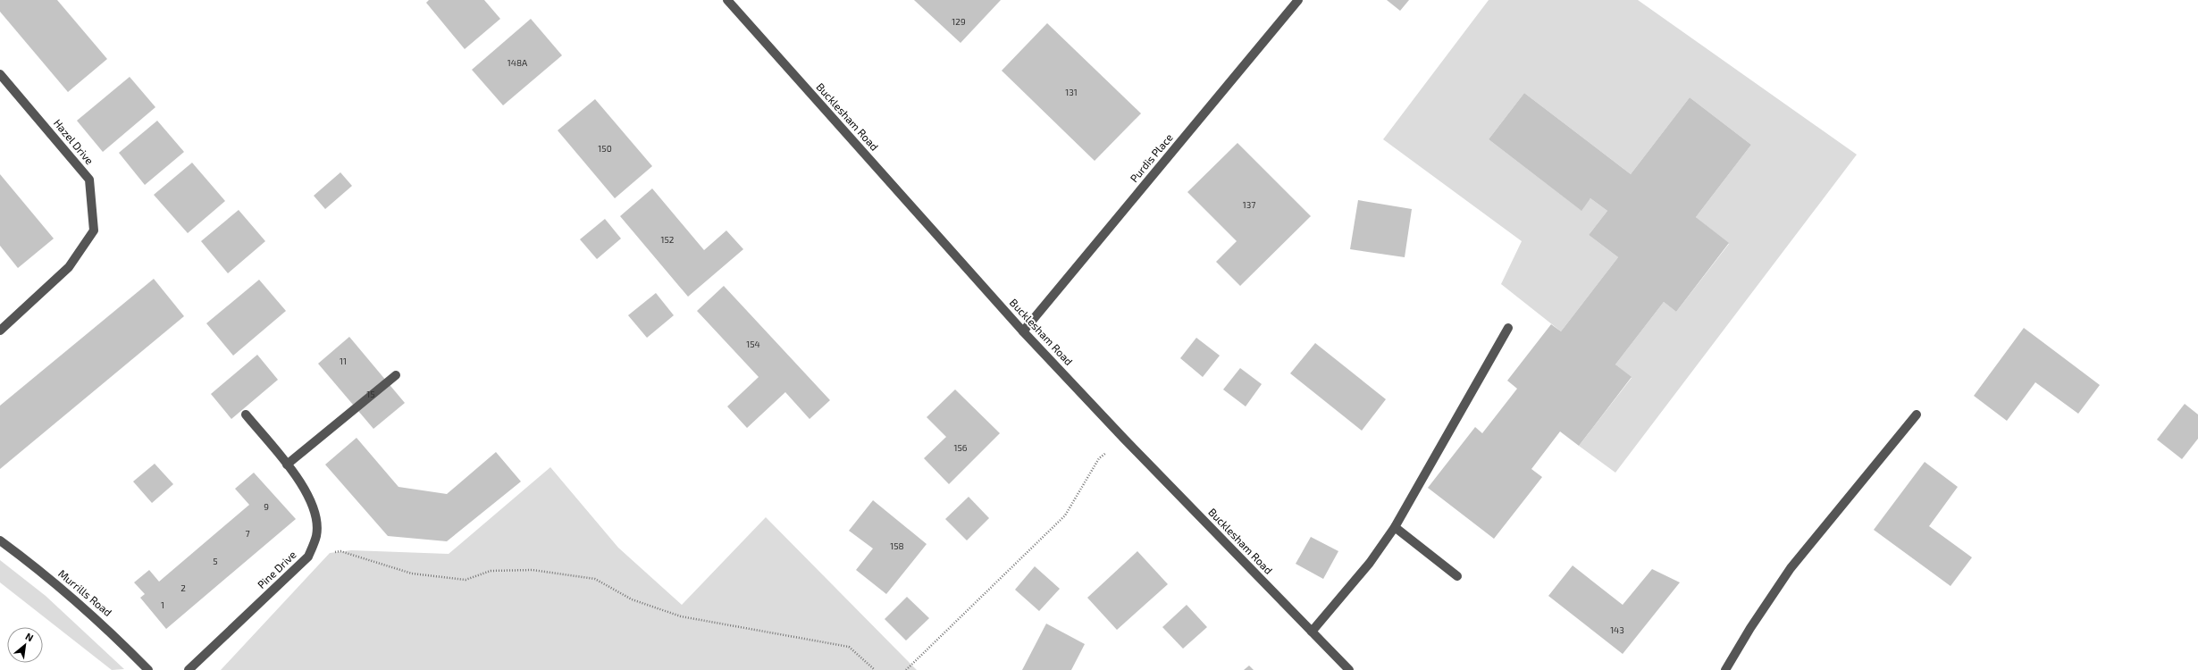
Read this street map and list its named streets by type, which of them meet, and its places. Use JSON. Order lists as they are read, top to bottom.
{
  "streets": {
    "street": [
      "Bucklesham Road",
      "Hazel Drive",
      "Purdis Place",
      "Pine Drive",
      "Murrills Road"
    ]
  },
  "crossings": [
    ["Bucklesham Road", "Purdis Place"]
  ],
  "house_numbers": [
    "129",
    "148A",
    "131",
    "150",
    "137",
    "152",
    "154",
    "11",
    "15",
    "156",
    "9",
    "7",
    "158",
    "5",
    "2",
    "1",
    "143"
  ],
  "north": "top right"
}
